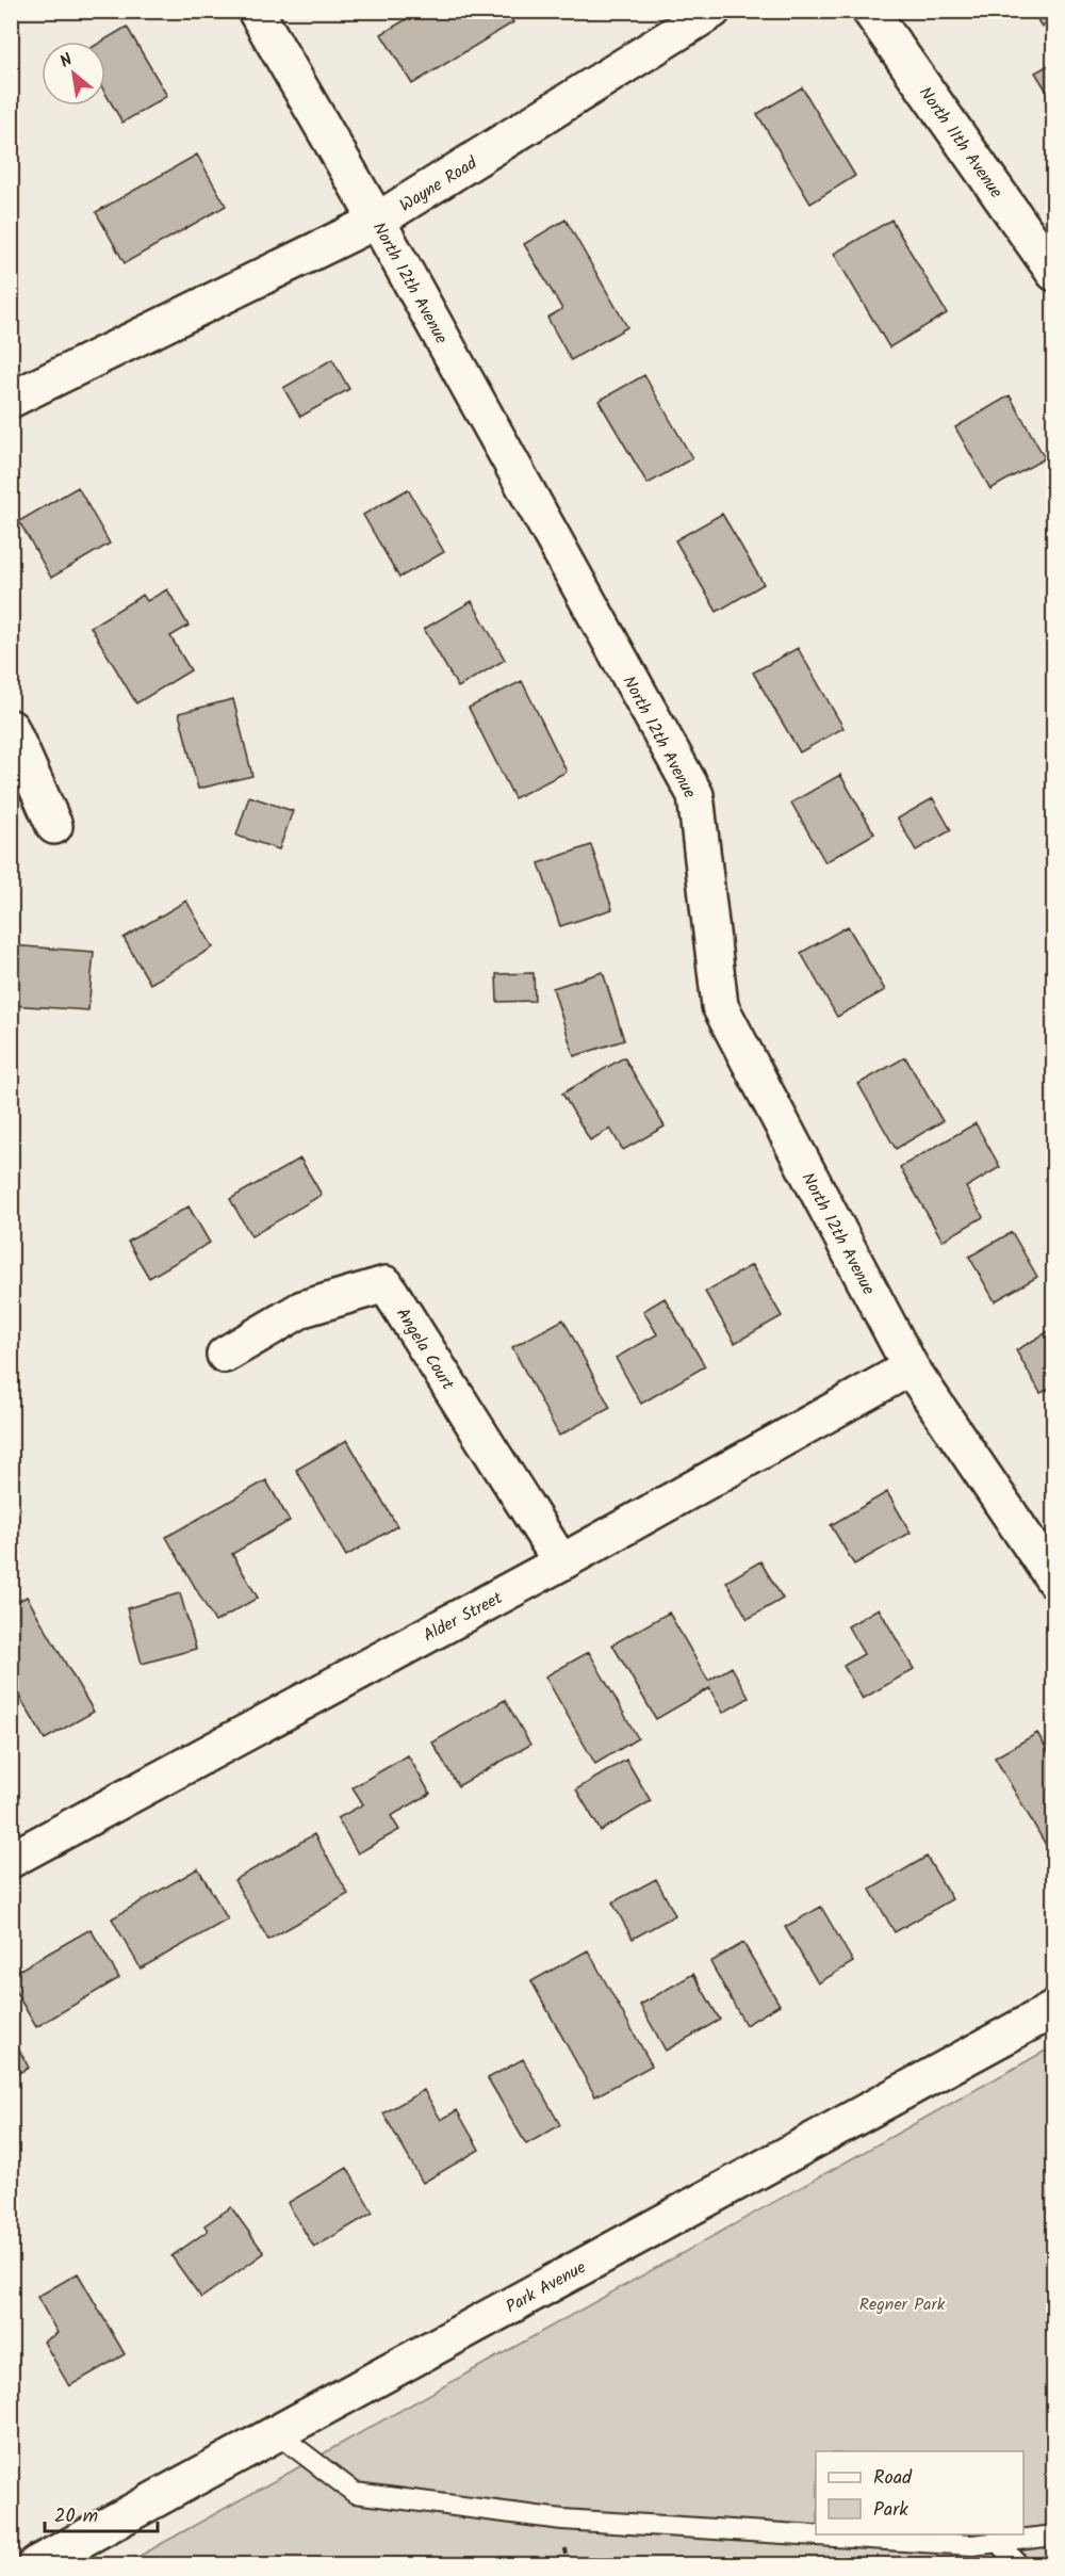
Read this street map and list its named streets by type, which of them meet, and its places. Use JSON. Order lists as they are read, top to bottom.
{
  "streets": {
    "street": [
      "North 11th Avenue",
      "Wayne Road",
      "North 12th Avenue",
      "Angela Court",
      "Alder Street",
      "Park Avenue"
    ]
  },
  "crossings": [
    ["Wayne Road", "North 12th Avenue"],
    ["North 12th Avenue", "Alder Street"],
    ["Angela Court", "Alder Street"]
  ],
  "parks": ["Regner Park"],
  "legend": ["Road", "Park"],
  "scale_bar": "20 m",
  "north": "top left"
}
